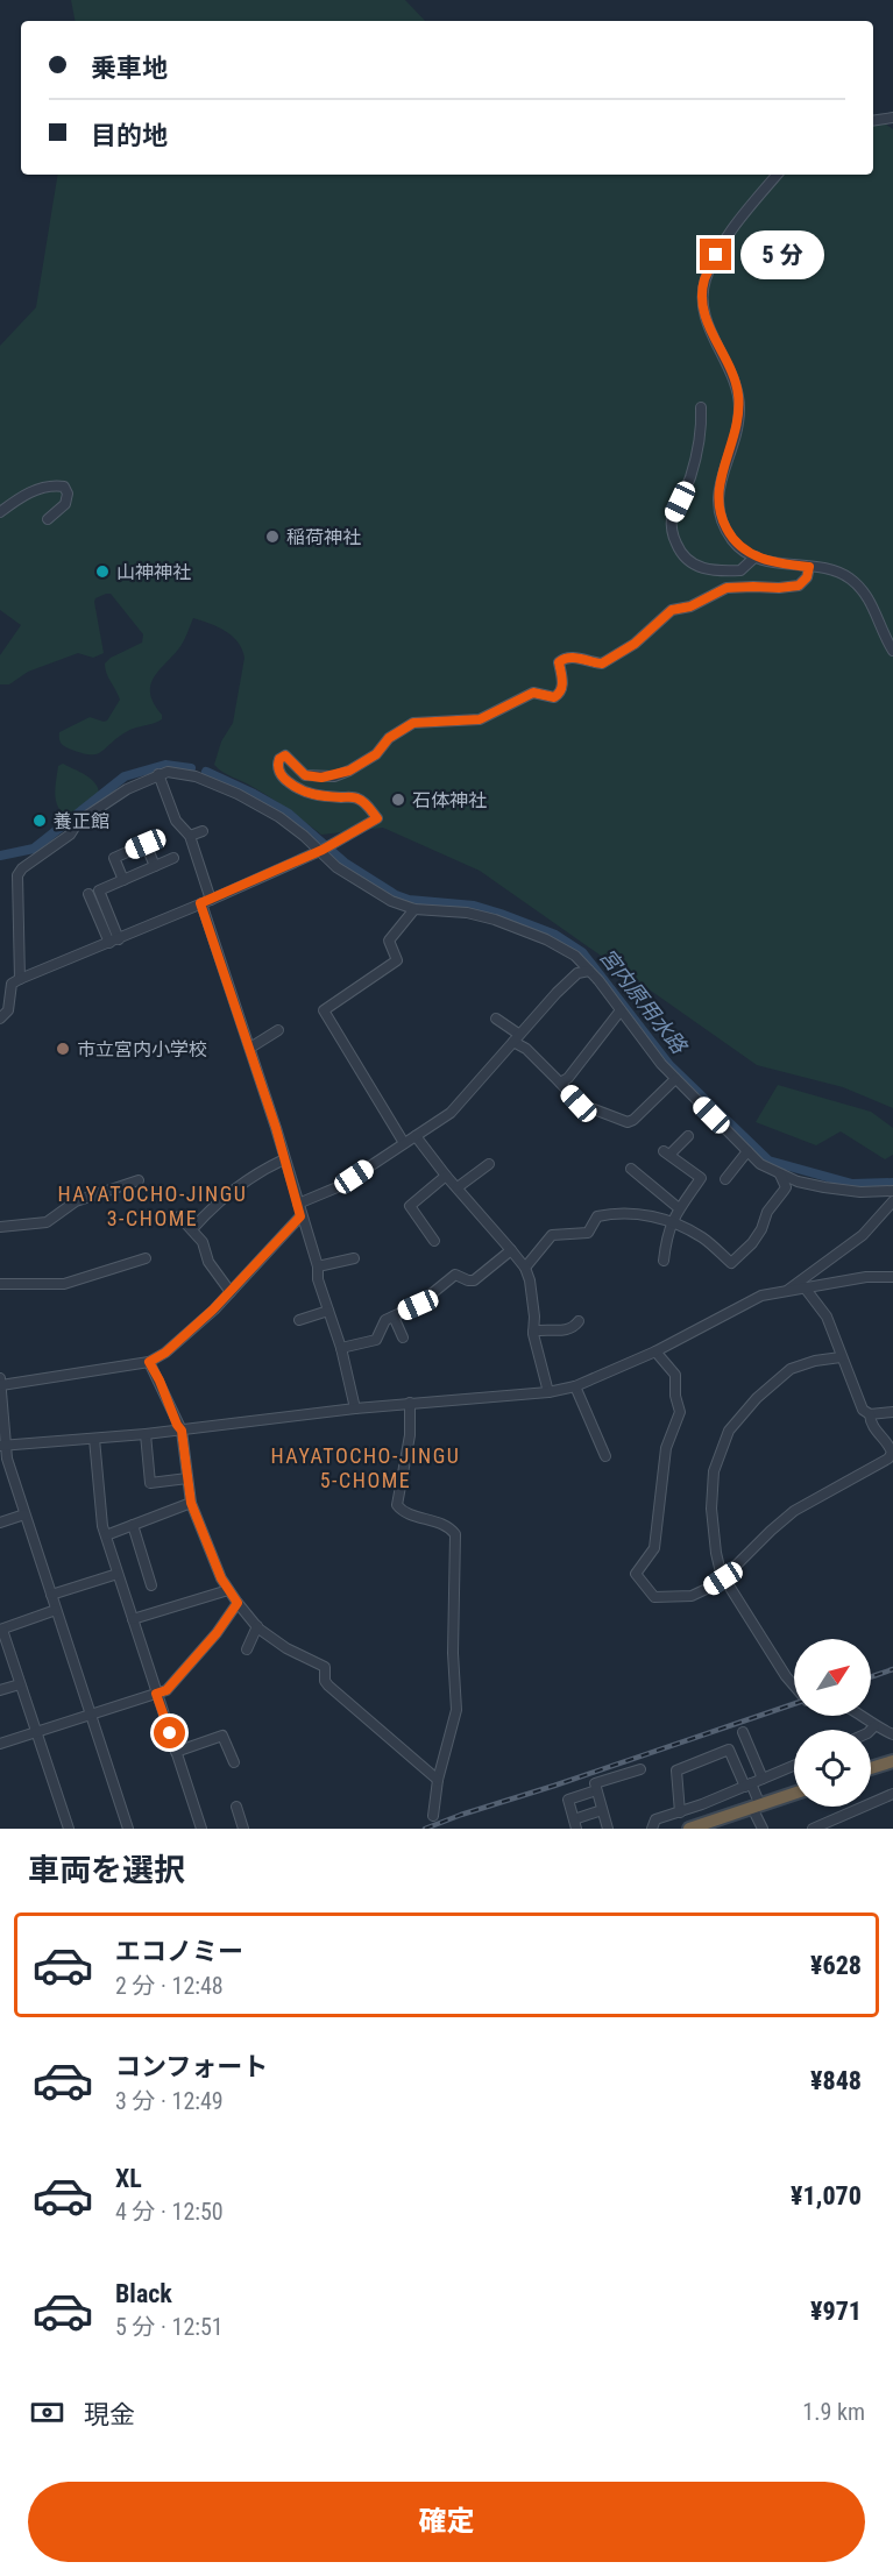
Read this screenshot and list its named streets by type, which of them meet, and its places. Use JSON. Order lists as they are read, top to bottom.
{
  "districts": ["HAYATOCHO-JINGU 3-CHOME", "HAYATOCHO-JINGU 5-CHOME"],
  "water": ["宮内原用水路"],
  "places": [
    "稲荷神社",
    "山神神社",
    "石体神社",
    "養正館",
    "市立宮内小学校"
  ],
  "north": "top right",
  "page": {
    "banner": ["乗車地", "目的地"],
    "bubble": "5 分",
    "heading": "車両を選択",
    "list": [
      {
        "name": "エコノミー",
        "note": "2 分 · 12:48",
        "value": "¥628"
      },
      {
        "name": "コンフォート",
        "note": "3 分 · 12:49",
        "value": "¥848"
      },
      {
        "name": "XL",
        "note": "4 分 · 12:50",
        "value": "¥1,070"
      },
      {
        "name": "Black",
        "note": "5 分 · 12:51",
        "value": "¥971"
      }
    ],
    "pay": ["現金", "1.9 km"],
    "buttons": "確定"
  }
}
